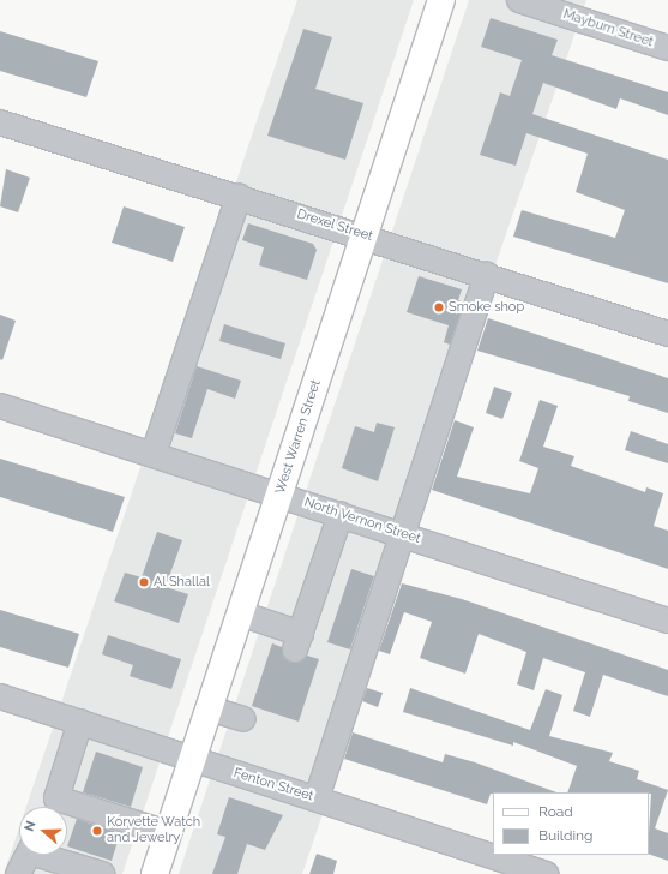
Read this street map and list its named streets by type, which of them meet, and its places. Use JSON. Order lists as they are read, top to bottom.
{
  "streets": {
    "main road": ["West Warren Street"],
    "street": [
      "Mayburn Street",
      "Drexel Street",
      "North Vernon Street",
      "Fenton Street"
    ]
  },
  "crossings": [
    ["Drexel Street", "West Warren Street"],
    ["West Warren Street", "North Vernon Street"],
    ["West Warren Street", "Fenton Street"]
  ],
  "places": ["Smoke shop", "Al Shallal", "Korvette Watch and Jewelry"],
  "legend": ["Road", "Building"],
  "north": "left"
}
